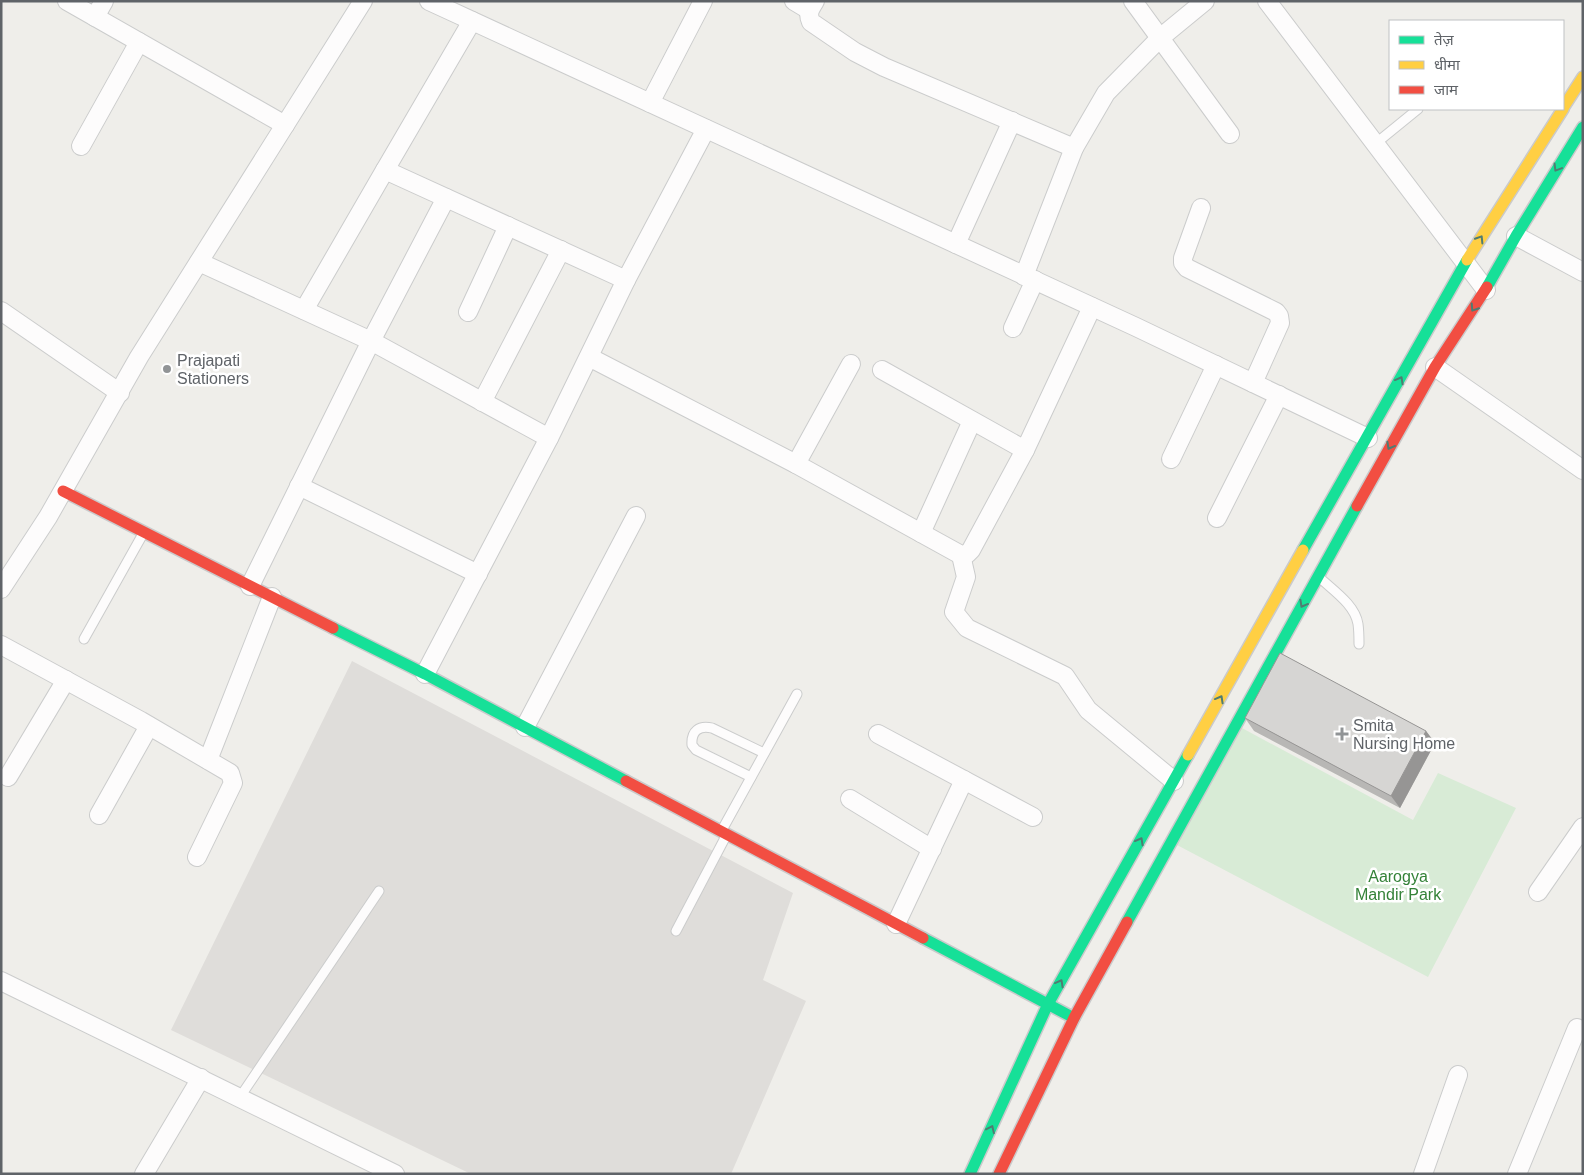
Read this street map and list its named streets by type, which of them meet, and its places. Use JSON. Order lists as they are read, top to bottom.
{
  "parks": ["Aarogya Mandir Park"],
  "places": {
    "other": ["Prajapati Stationers"],
    "health": ["Smita Nursing Home"]
  },
  "legend": ["तेज़", "धीमा", "जाम"]
}
